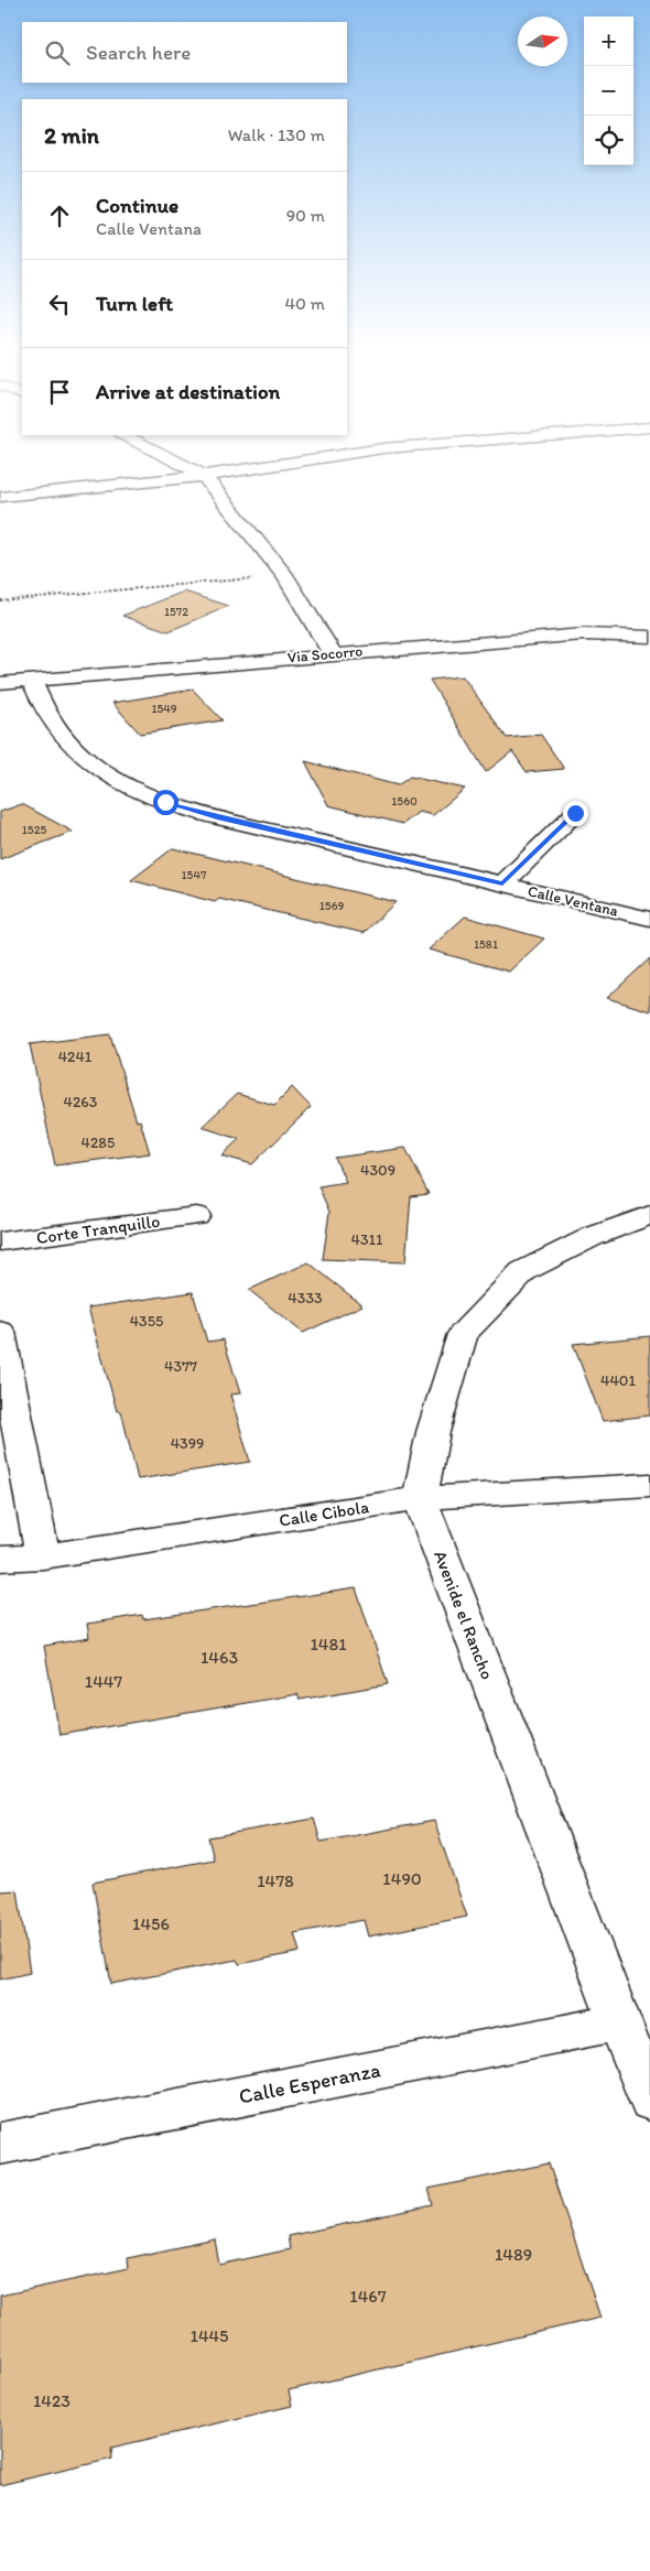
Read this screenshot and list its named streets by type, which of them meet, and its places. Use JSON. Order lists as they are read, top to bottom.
{
  "streets": {
    "street": [
      "Via Socorro",
      "Calle Ventana",
      "Corte Tranquillo",
      "Calle Cibola",
      "Avenide el Rancho",
      "Calle Esperanza"
    ]
  },
  "crossings": [
    ["Via Socorro", "Calle Ventana"],
    ["Calle Cibola", "Avenide el Rancho"],
    ["Avenide el Rancho", "Calle Esperanza"]
  ],
  "house_numbers": [
    "1572",
    "1549",
    "1560",
    "1525",
    "1547",
    "1569",
    "1581",
    "4241",
    "4263",
    "4285",
    "4309",
    "4311",
    "4333",
    "4355",
    "4377",
    "4401",
    "4399",
    "1481",
    "1463",
    "1447",
    "1490",
    "1478",
    "1456",
    "1489",
    "1467",
    "1445",
    "1423"
  ],
  "north": "right",
  "page": {
    "map_buttons": ["+", "−"],
    "search": "Search here",
    "heading": ["2 min", "Walk · 130 m"],
    "list": [
      ["Continue", "Calle Ventana", "90 m"],
      ["Turn left", "40 m"],
      "Arrive at destination"
    ]
  }
}
